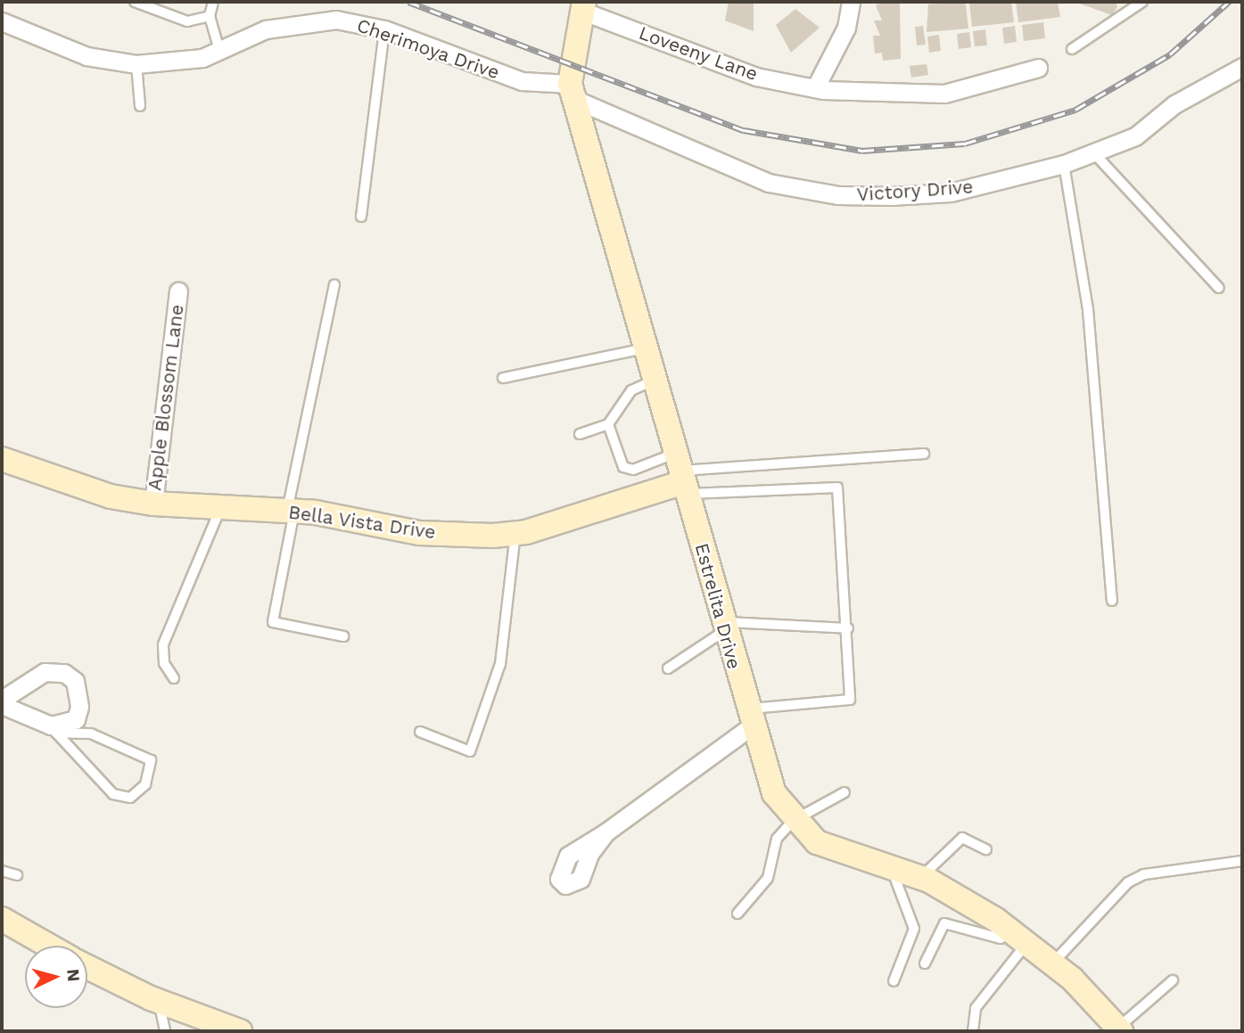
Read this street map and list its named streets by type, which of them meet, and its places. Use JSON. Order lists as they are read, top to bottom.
{
  "streets": {
    "street": [
      "Cherimoya Drive",
      "Loveeny Lane",
      "Victory Drive",
      "Apple Blossom Lane",
      "Bella Vista Drive",
      "Estrelita Drive"
    ]
  },
  "crossings": [
    ["Cherimoya Drive", "Victory Drive"],
    ["Cherimoya Drive", "Estrelita Drive"],
    ["Loveeny Lane", "Estrelita Drive"],
    ["Victory Drive", "Estrelita Drive"],
    ["Apple Blossom Lane", "Bella Vista Drive"],
    ["Bella Vista Drive", "Estrelita Drive"]
  ],
  "north": "right"
}
